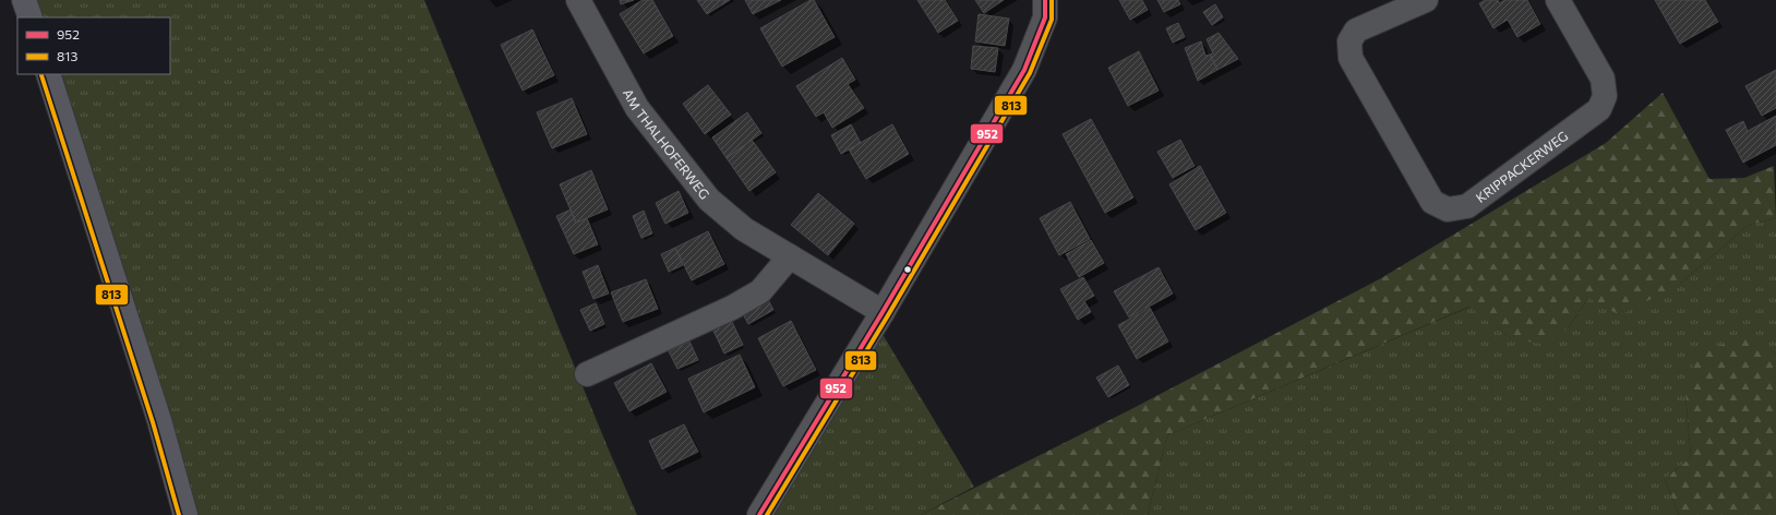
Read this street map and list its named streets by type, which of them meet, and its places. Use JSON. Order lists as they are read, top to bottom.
{
  "streets": {
    "street": ["AM THALHOFERWEG", "KRIPPACKERWEG"]
  },
  "lines": ["transit line 952", "transit line 813"],
  "legend": ["952", "813"]
}
